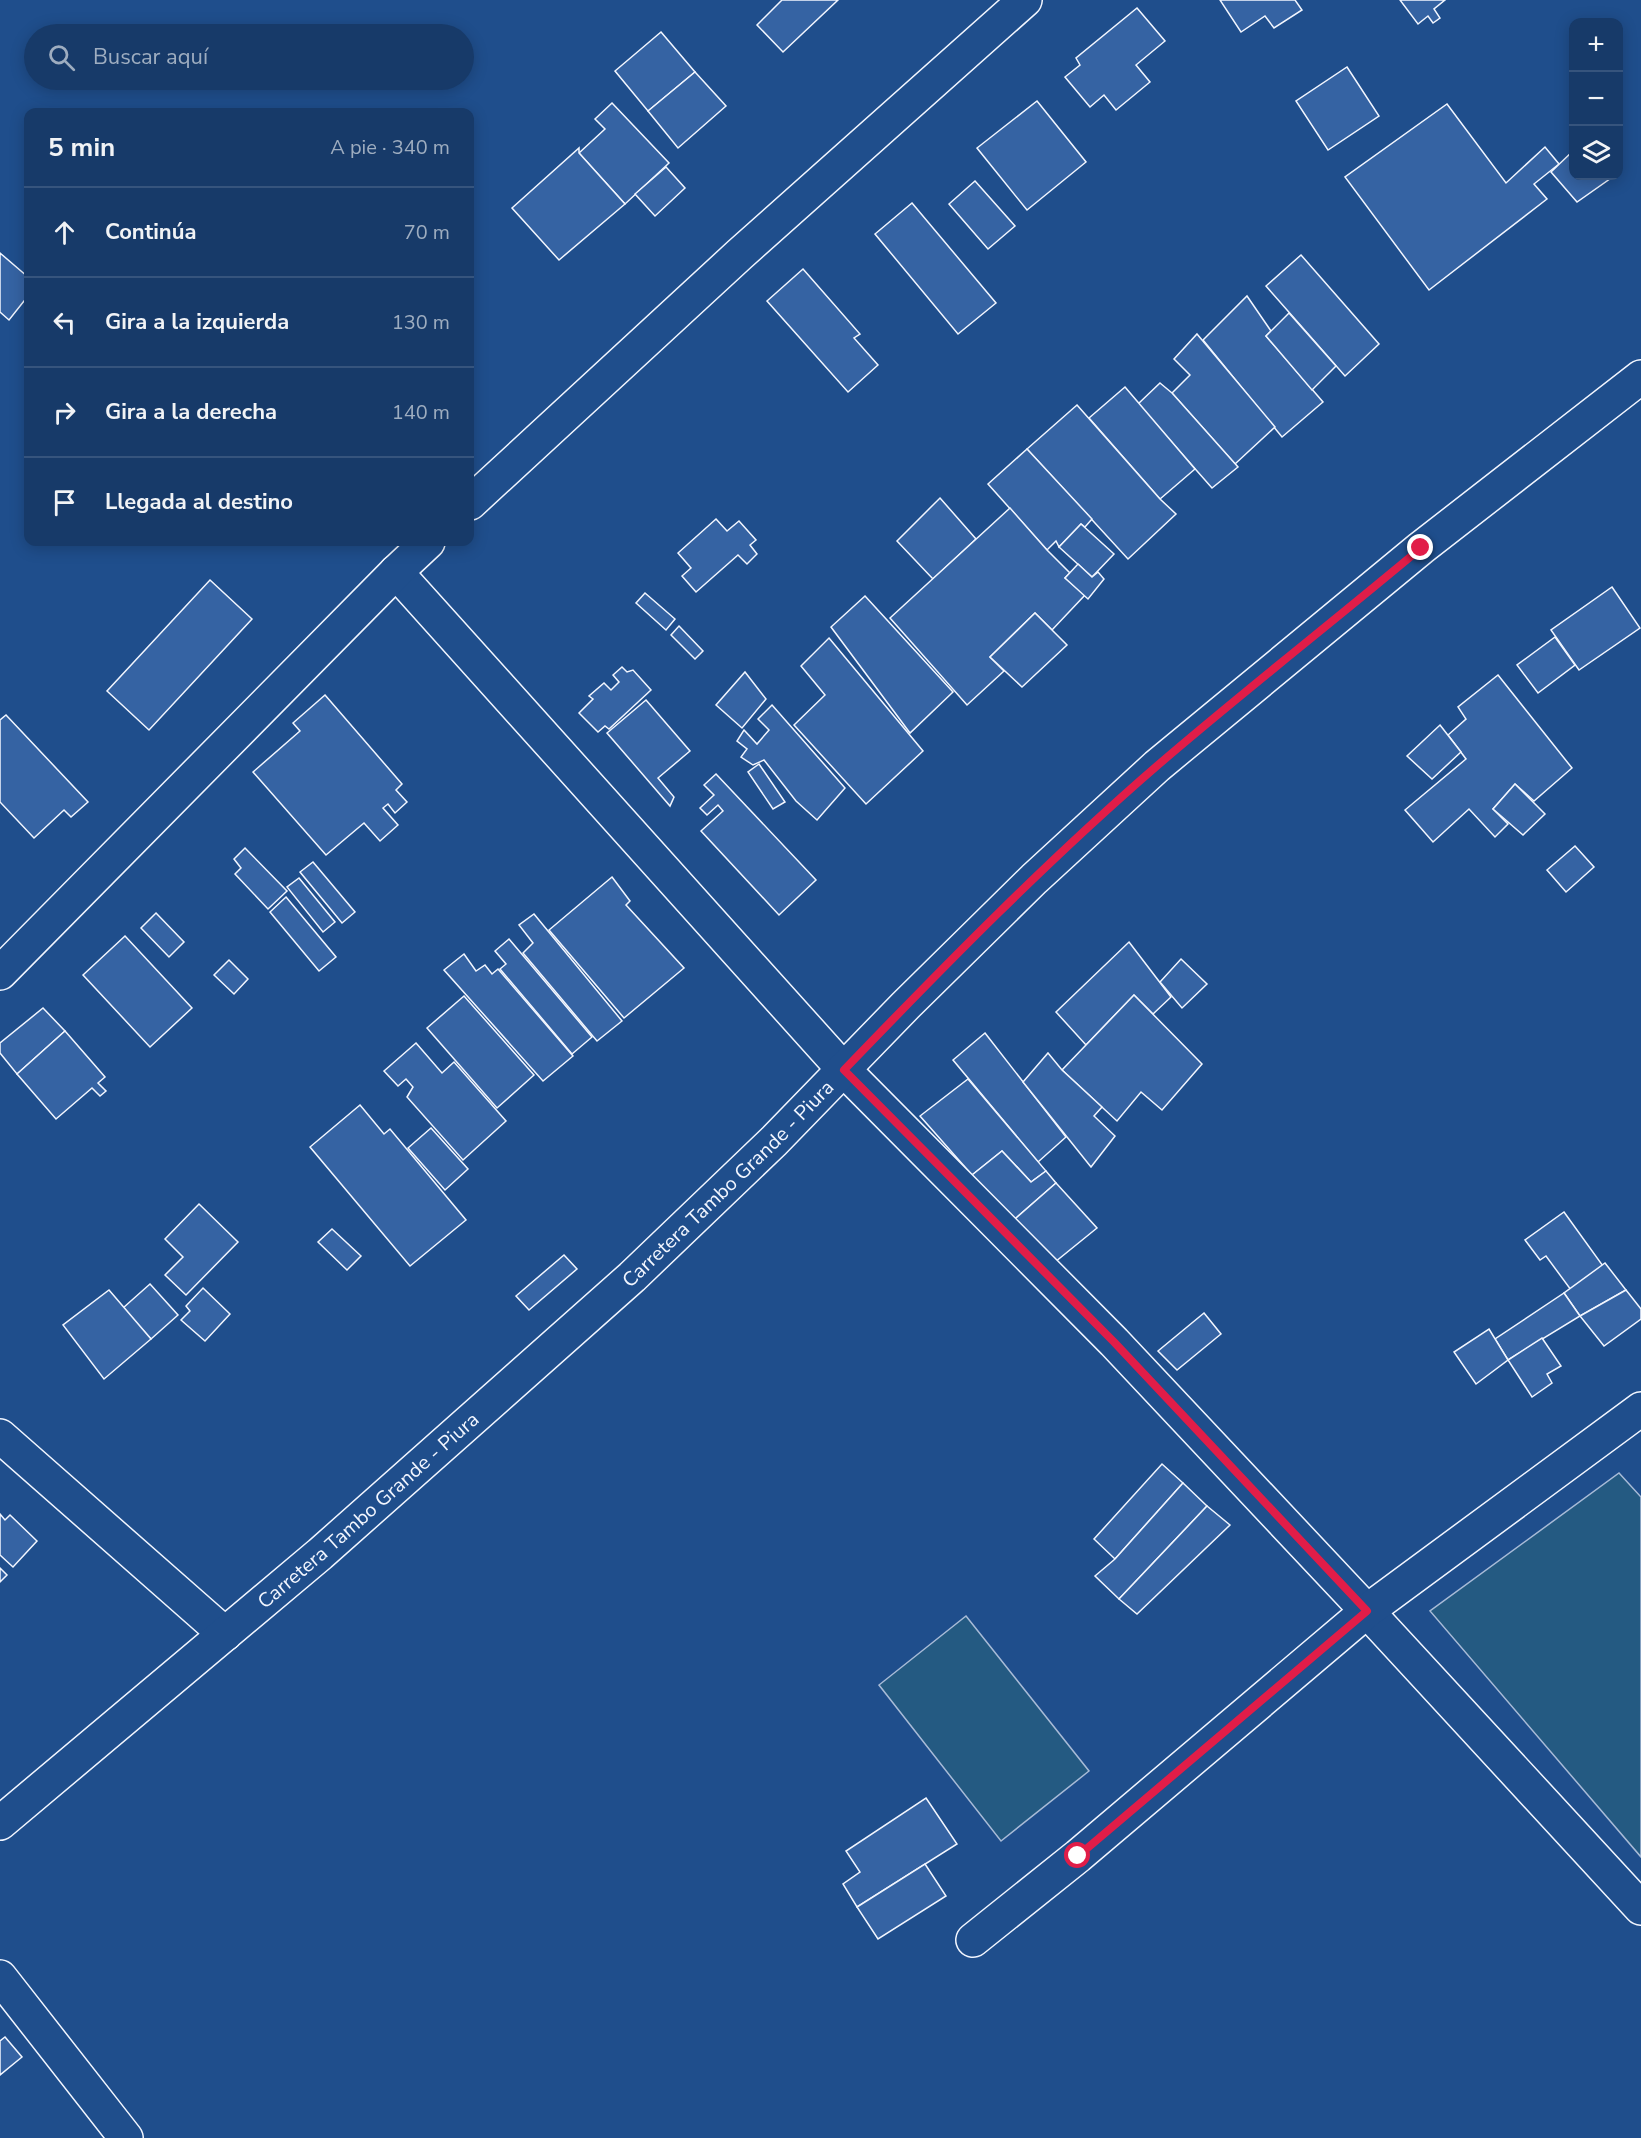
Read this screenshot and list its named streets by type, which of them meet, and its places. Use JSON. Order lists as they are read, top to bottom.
{
  "streets": {
    "street": ["Carretera Tambo Grande - Piura"]
  },
  "page": {
    "map_buttons": ["+", "−"],
    "search": "Buscar aquí",
    "heading": ["5 min", "A pie · 340 m"],
    "list": [
      ["Continúa", "70 m"],
      ["Gira a la izquierda", "130 m"],
      ["Gira a la derecha", "140 m"],
      "Llegada al destino"
    ]
  }
}
